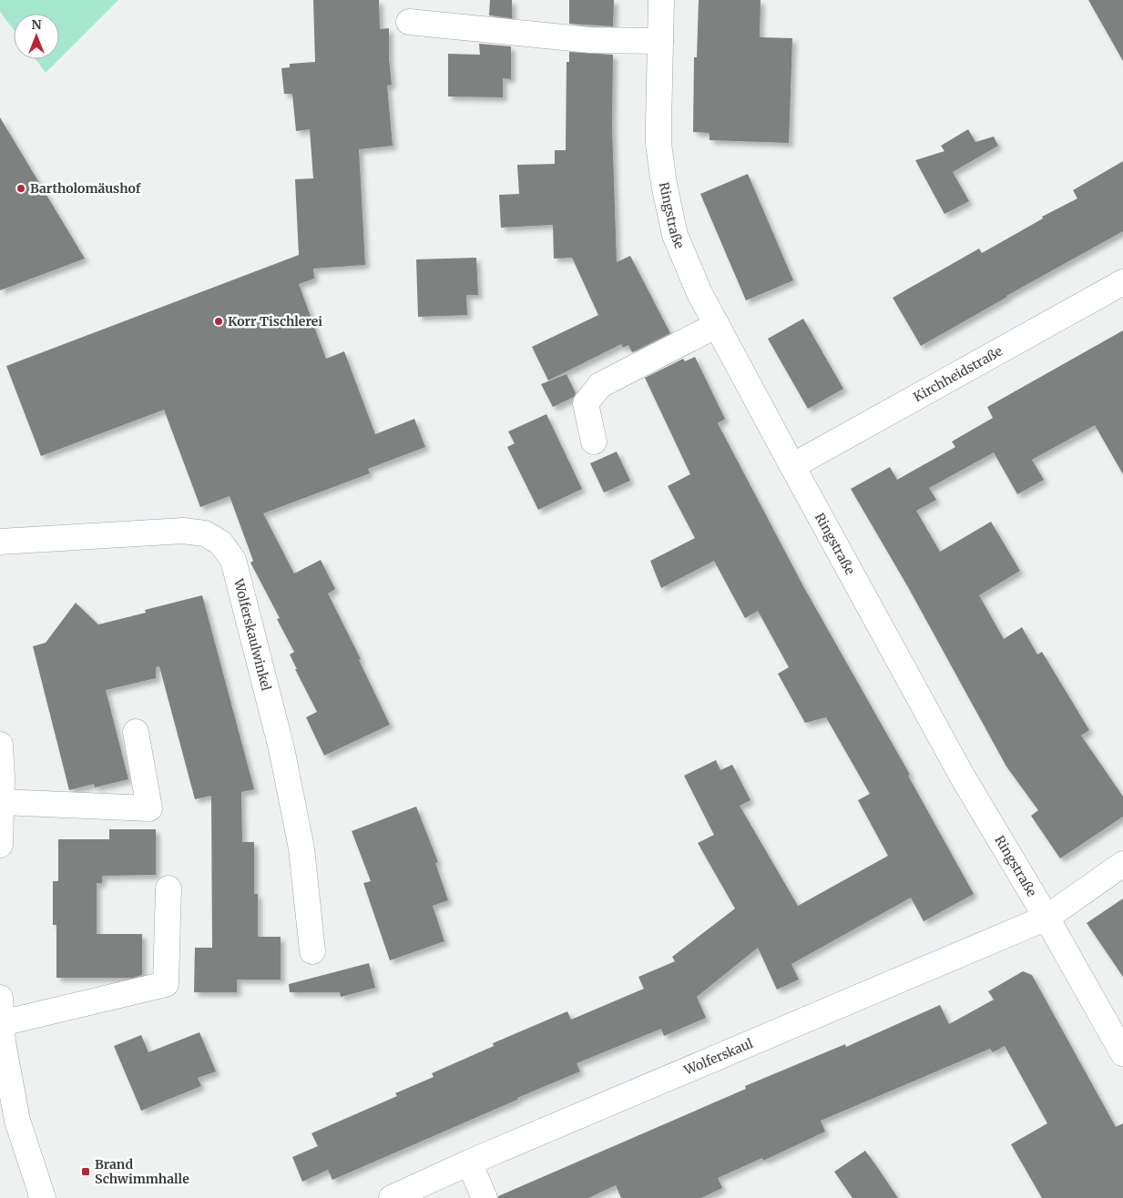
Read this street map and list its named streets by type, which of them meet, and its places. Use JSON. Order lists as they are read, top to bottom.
{
  "streets": {
    "street": [
      "Ringstraße",
      "Kirchheidstraße",
      "Wolferskaulwinkel",
      "Wolferskaul"
    ]
  },
  "crossings": [
    ["Ringstraße", "Kirchheidstraße"],
    ["Ringstraße", "Wolferskaul"]
  ],
  "places": {
    "other": ["Bartholomäushof", "Korr Tischlerei"],
    "transit": ["Brand Schwimmhalle"]
  },
  "north": "top"
}
